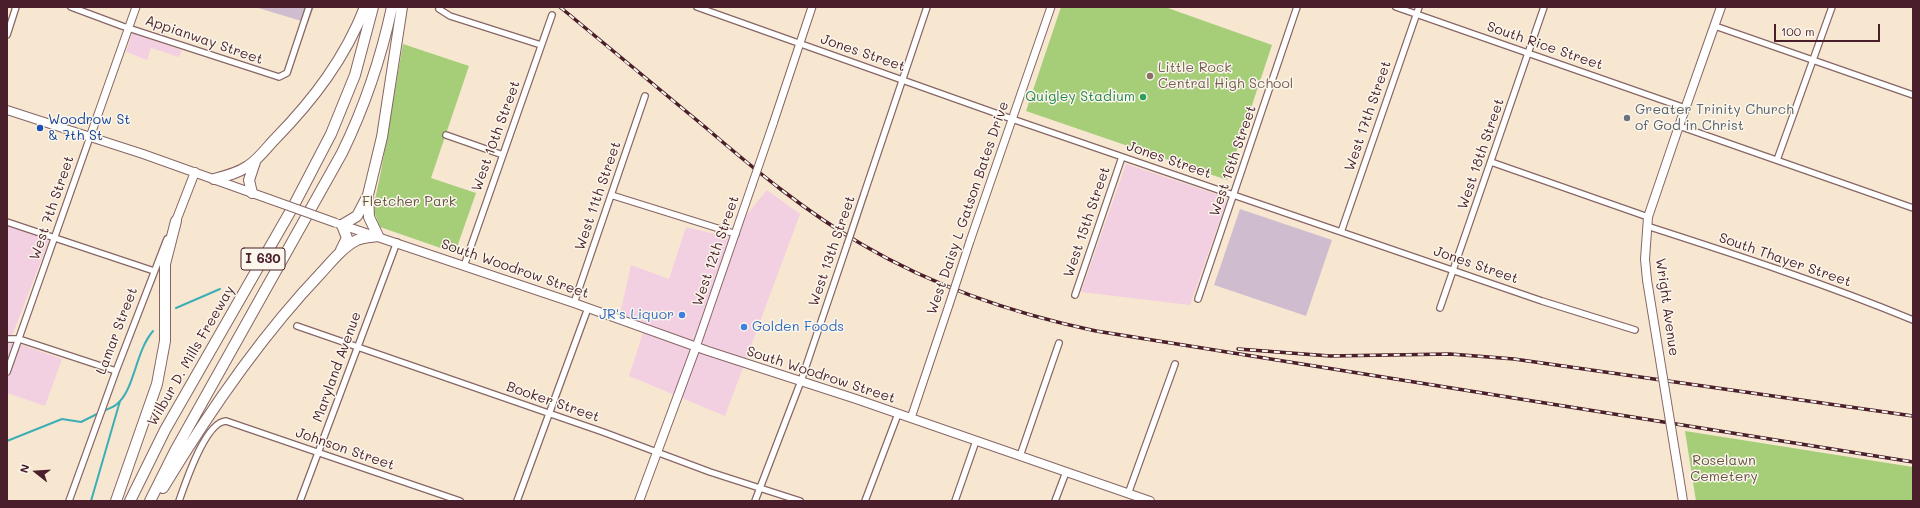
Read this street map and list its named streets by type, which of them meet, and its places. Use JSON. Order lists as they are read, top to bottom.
{
  "streets": {
    "highway": ["I 630", "Wilbur D. Mills Freeway"],
    "main road": [
      "West 12th Street",
      "South Woodrow Street",
      "Wright Avenue",
      "Lamar Street"
    ],
    "street": [
      "Appianway Street",
      "South Rice Street",
      "Jones Street",
      "West 17th Street",
      "West 10th Street",
      "West 18th Street",
      "West 16th Street",
      "West 11th Street",
      "West 7th Street",
      "West Daisy L Gatson Bates Drive",
      "West 15th Street",
      "West 13th Street",
      "South Thayer Street",
      "Maryland Avenue",
      "Booker Street",
      "Johnson Street"
    ]
  },
  "crossings": [
    ["Appianway Street", "West 7th Street"],
    ["South Rice Street", "West 17th Street"],
    ["South Rice Street", "West 18th Street"],
    ["South Rice Street", "Wright Avenue"],
    ["Jones Street", "West 17th Street"],
    ["Jones Street", "West 18th Street"],
    ["Jones Street", "West 16th Street"],
    ["Jones Street", "West Daisy L Gatson Bates Drive"],
    ["Jones Street", "West 15th Street"],
    ["Jones Street", "West 12th Street"],
    ["Jones Street", "West 13th Street"],
    ["West 10th Street", "South Woodrow Street"],
    ["West 18th Street", "South Thayer Street"],
    ["West 11th Street", "South Woodrow Street"],
    ["West 7th Street", "South Woodrow Street"],
    ["West Daisy L Gatson Bates Drive", "South Woodrow Street"],
    ["West 12th Street", "South Woodrow Street"],
    ["West 12th Street", "Booker Street"],
    ["West 13th Street", "South Woodrow Street"],
    ["West 13th Street", "Booker Street"],
    ["South Thayer Street", "Wright Avenue"],
    ["South Woodrow Street", "Lamar Street"],
    ["South Woodrow Street", "Maryland Avenue"],
    ["Maryland Avenue", "Booker Street"],
    ["Maryland Avenue", "Johnson Street"]
  ],
  "parks": ["Fletcher Park", "Roselawn Cemetery"],
  "places": [
    "Little Rock Central High School",
    "Quigley Stadium",
    "Greater Trinity Church of God in Christ",
    "Woodrow St & 7th St",
    "JR's Liquor",
    "Golden Foods"
  ],
  "scale_bar": "100 m",
  "north": "left"
}
